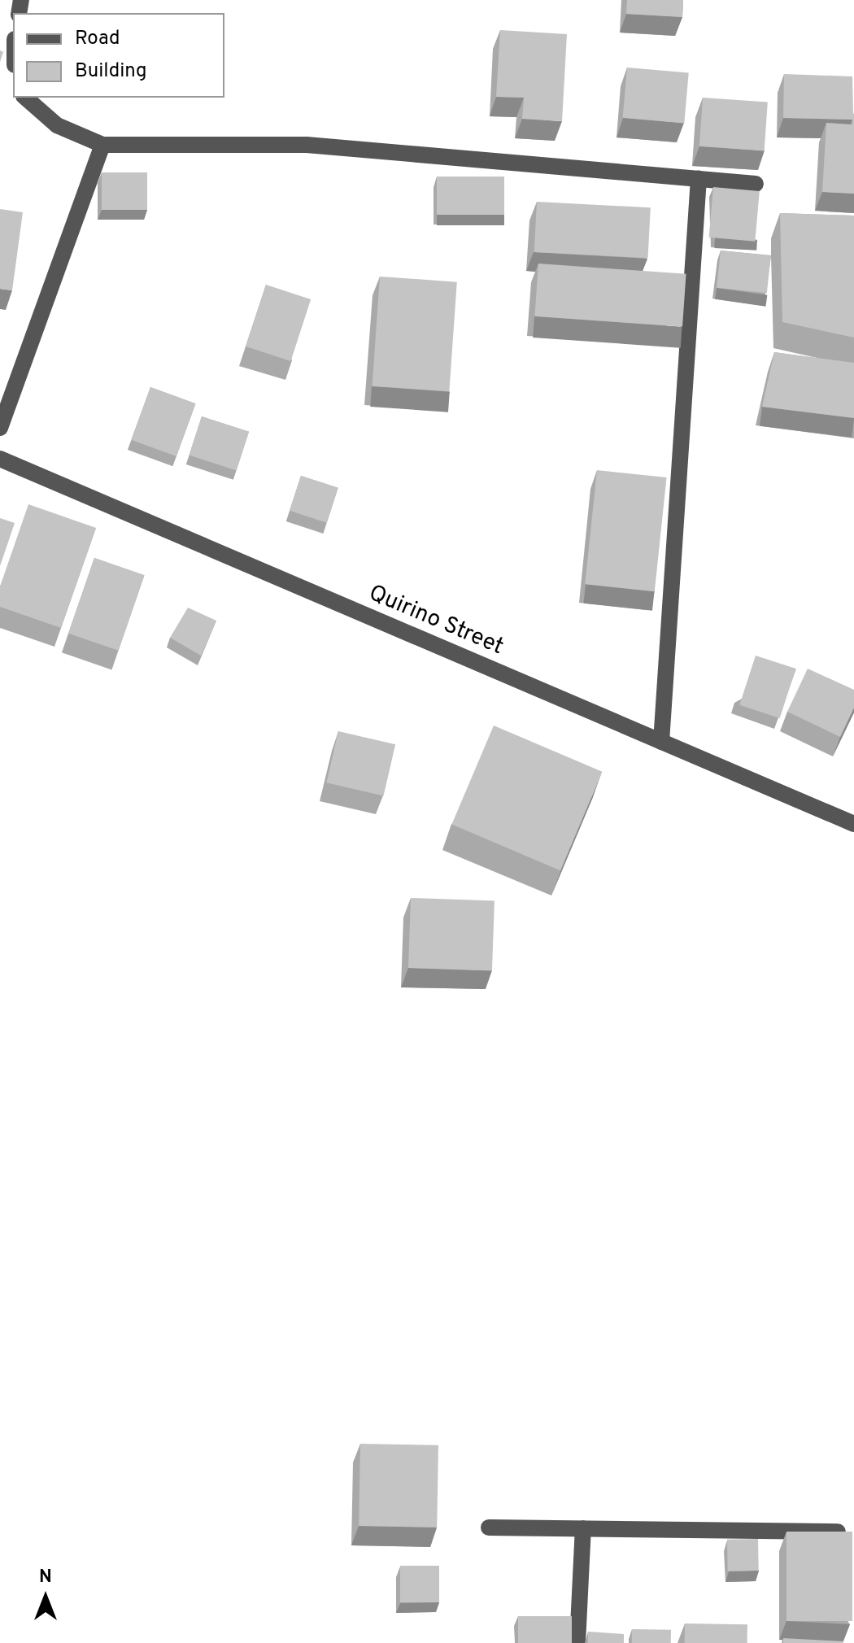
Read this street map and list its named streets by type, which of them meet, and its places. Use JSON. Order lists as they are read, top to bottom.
{
  "streets": {
    "street": ["Quirino Street"]
  },
  "legend": ["Road", "Building"],
  "north": "top"
}
